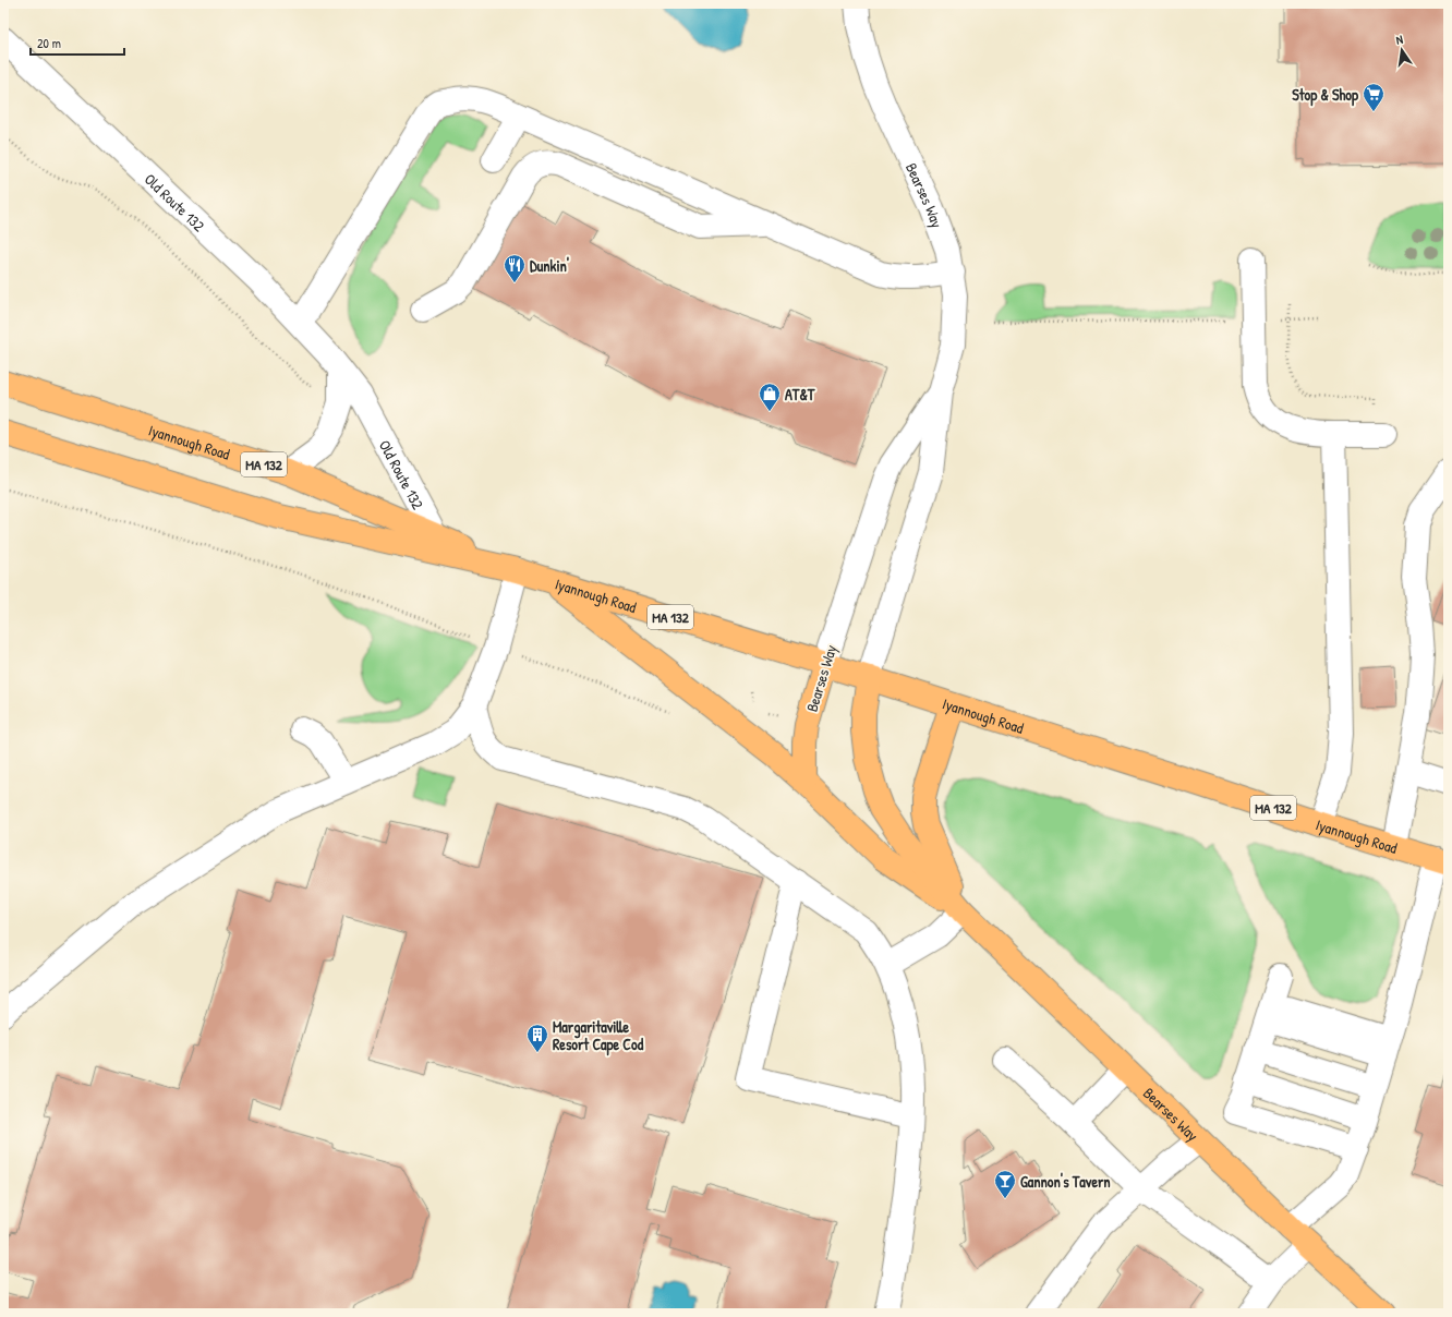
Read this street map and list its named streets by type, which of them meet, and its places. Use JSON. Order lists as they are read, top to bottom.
{
  "streets": {
    "main road": ["Bearses Way", "Iyannough Road", "MA 132"],
    "street": ["Old Route 132"]
  },
  "crossings": [
    ["Bearses Way", "Iyannough Road"],
    ["Old Route 132", "Iyannough Road"]
  ],
  "places": {
    "supermarket": ["Stop & Shop"],
    "restaurant": ["Dunkin'"],
    "shop": ["AT&T"],
    "building": ["Margaritaville Resort Cape Cod"],
    "bar": ["Gannon's Tavern"]
  },
  "scale_bar": "20 m",
  "north": "top"
}
